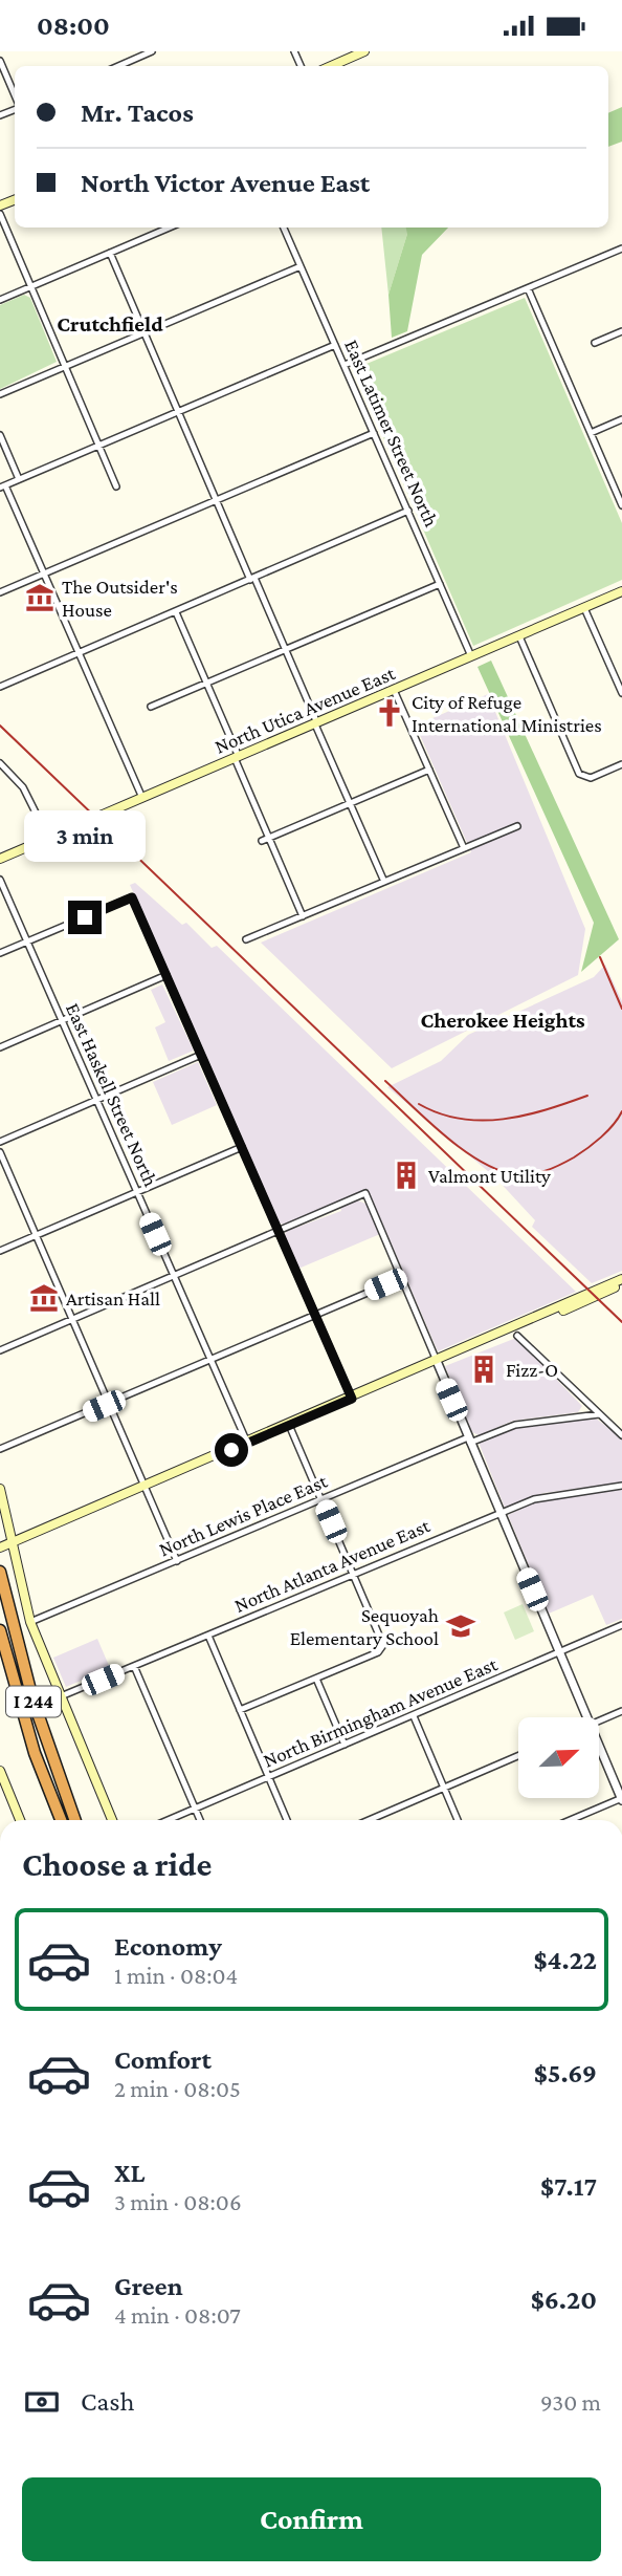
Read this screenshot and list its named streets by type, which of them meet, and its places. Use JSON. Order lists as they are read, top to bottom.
{
  "streets": {
    "highway": ["I 244"],
    "main road": ["North Utica Avenue East"],
    "street": [
      "East Latimer Street North",
      "East Haskell Street North",
      "North Lewis Place East",
      "North Atlanta Avenue East",
      "North Birmingham Avenue East"
    ]
  },
  "crossings": [
    ["East Latimer Street North", "North Utica Avenue East"]
  ],
  "districts": ["Crutchfield", "Cherokee Heights"],
  "places": {
    "museum": ["The Outsider's House", "Artisan Hall"],
    "church": ["City of Refuge International Ministries"],
    "building": ["Valmont Utility", "Fizz-O"],
    "school or university": ["Sequoyah Elementary School"]
  },
  "north": "top right",
  "page": {
    "status": "08:00",
    "banner": ["Mr. Tacos", "North Victor Avenue East"],
    "bubble": "3 min",
    "heading": "Choose a ride",
    "list": [
      {
        "name": "Economy",
        "note": "1 min · 08:04",
        "value": "$4.22"
      },
      {
        "name": "Comfort",
        "note": "2 min · 08:05",
        "value": "$5.69"
      },
      {
        "name": "XL",
        "note": "3 min · 08:06",
        "value": "$7.17"
      },
      {
        "name": "Green",
        "note": "4 min · 08:07",
        "value": "$6.20"
      }
    ],
    "pay": ["Cash", "930 m"],
    "buttons": "Confirm"
  }
}
